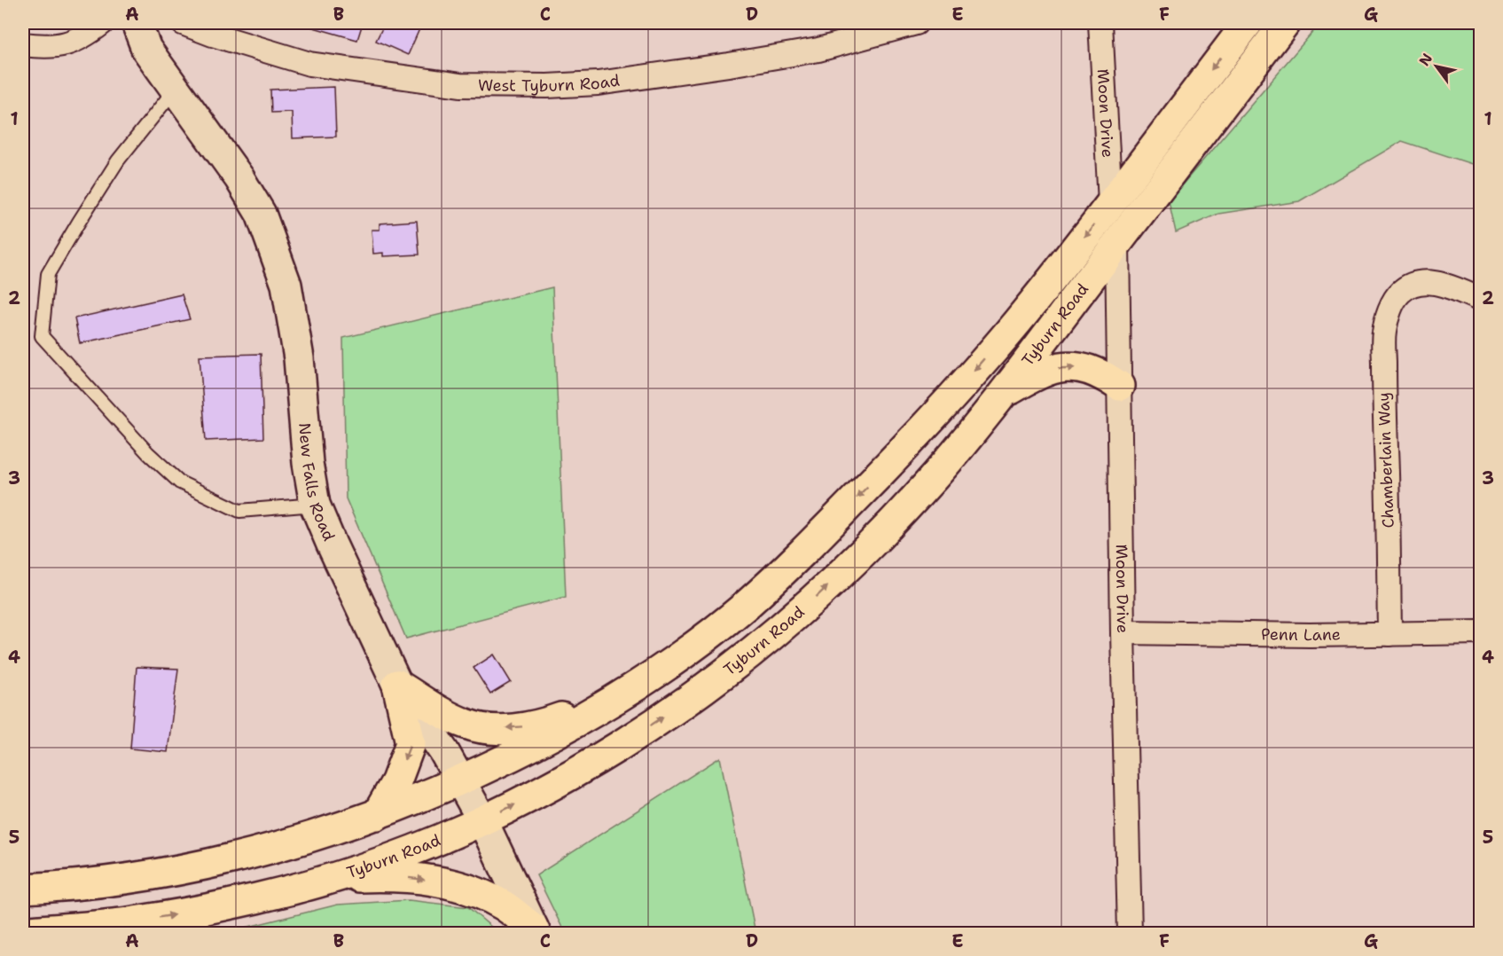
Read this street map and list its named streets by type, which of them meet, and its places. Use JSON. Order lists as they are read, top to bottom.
{
  "streets": {
    "main road": ["Tyburn Road"],
    "street": [
      "West Tyburn Road",
      "Moon Drive",
      "Chamberlain Way",
      "New Falls Road",
      "Penn Lane"
    ]
  },
  "crossings": [
    ["Moon Drive", "Tyburn Road"],
    ["Moon Drive", "Penn Lane"],
    ["Tyburn Road", "New Falls Road"],
    ["Chamberlain Way", "Penn Lane"]
  ],
  "north": "top left",
  "grid": {
    "columns": [
      "A",
      "B",
      "C",
      "D",
      "E",
      "F",
      "G"
    ],
    "rows": [
      "1",
      "2",
      "3",
      "4",
      "5"
    ]
  }
}
